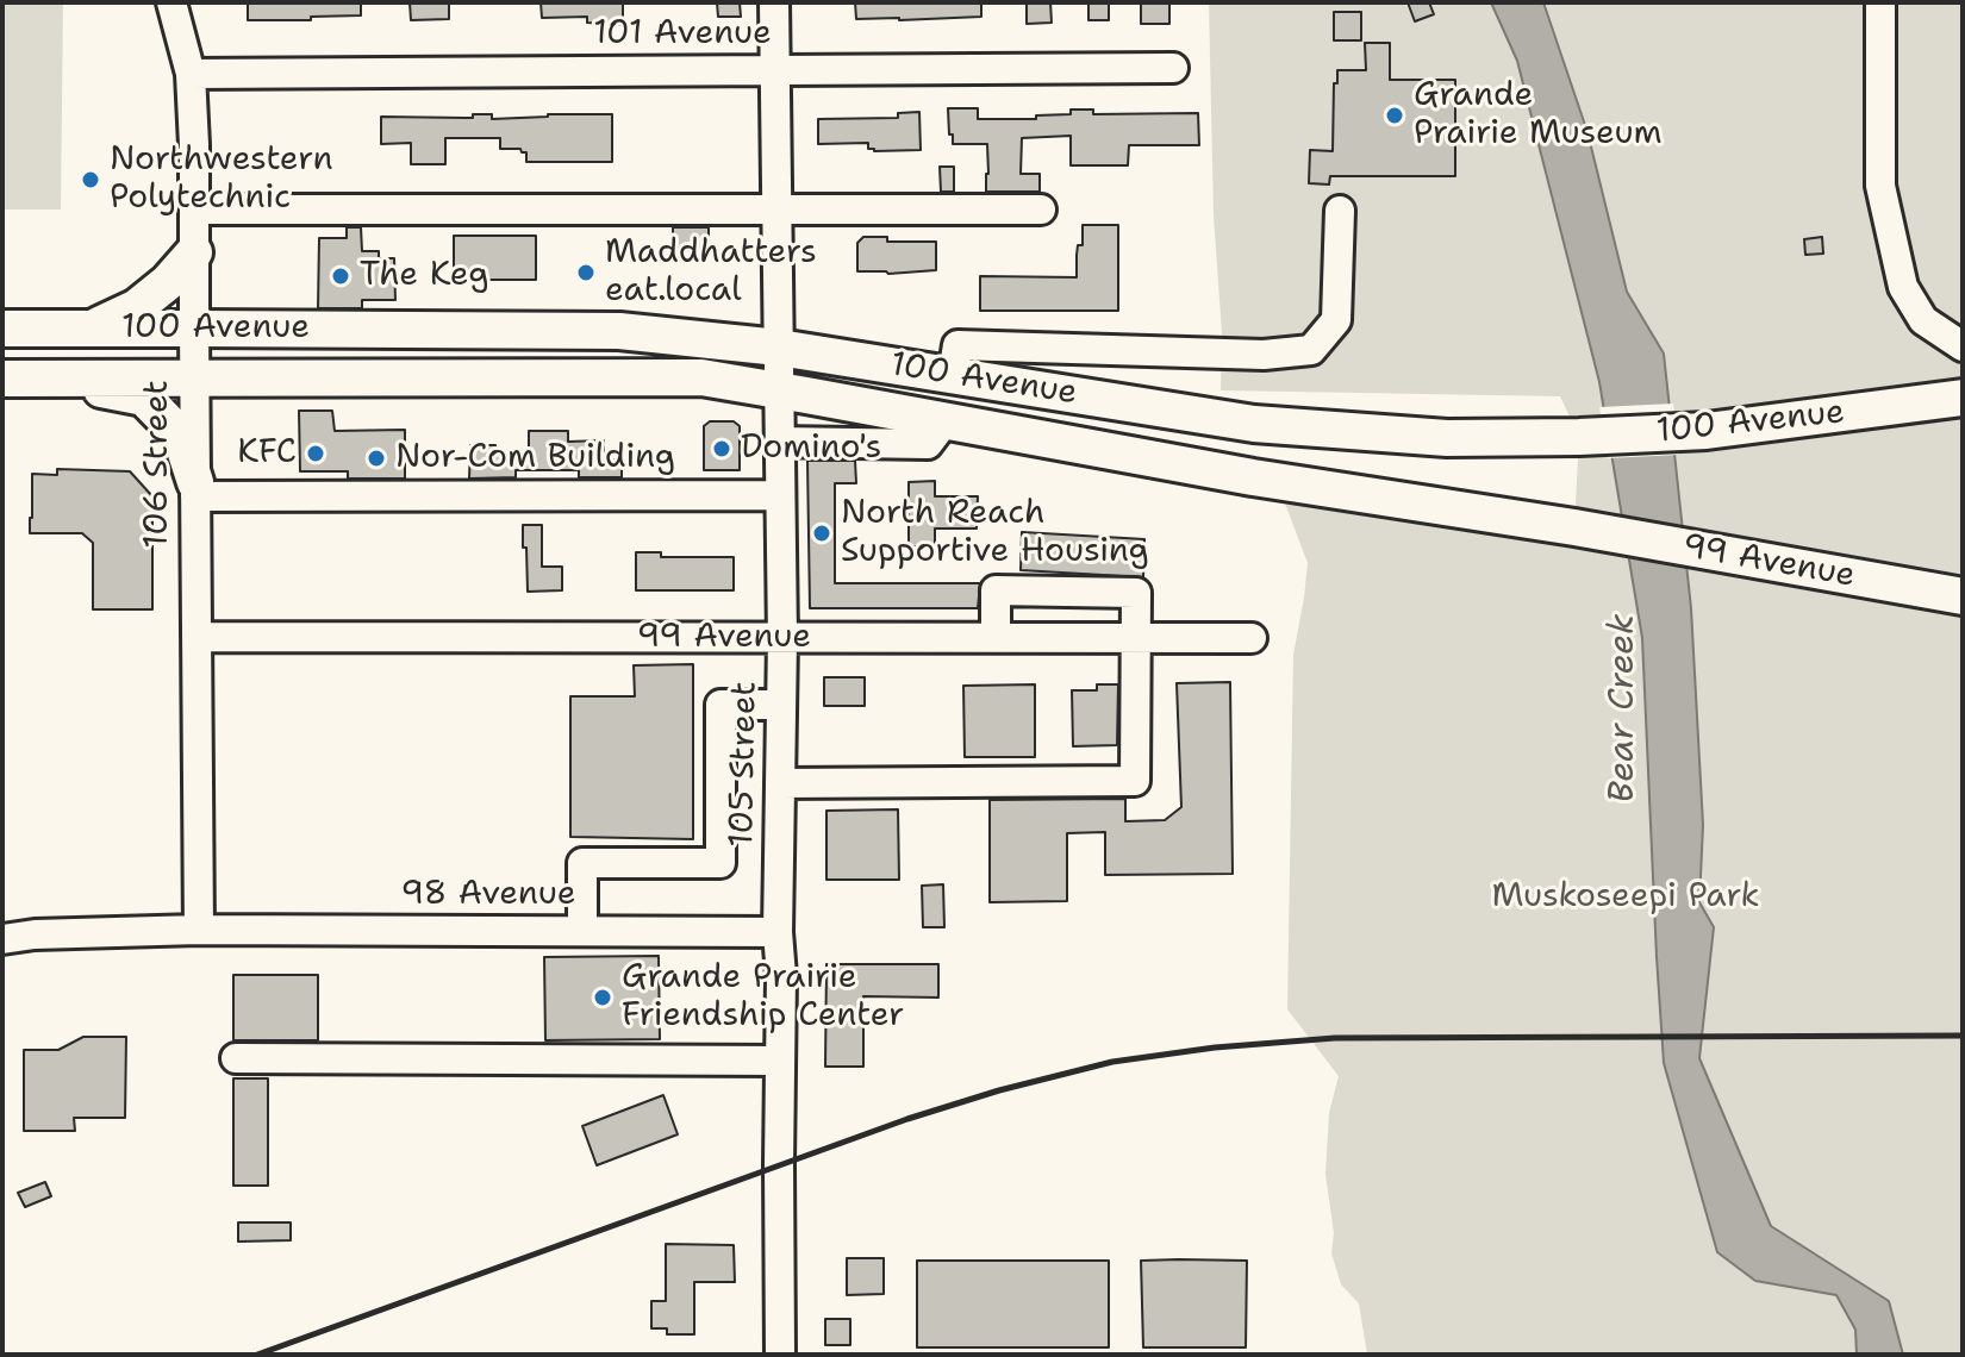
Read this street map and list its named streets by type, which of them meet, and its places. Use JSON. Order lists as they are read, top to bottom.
{
  "streets": {
    "main road": ["100 Avenue", "99 Avenue"],
    "street": [
      "101 Avenue",
      "106 Street",
      "105 Street",
      "98 Avenue"
    ]
  },
  "crossings": [
    ["101 Avenue", "106 Street"],
    ["101 Avenue", "105 Street"],
    ["100 Avenue", "106 Street"],
    ["100 Avenue", "99 Avenue"],
    ["100 Avenue", "105 Street"],
    ["106 Street", "99 Avenue"],
    ["106 Street", "98 Avenue"],
    ["99 Avenue", "105 Street"],
    ["105 Street", "98 Avenue"]
  ],
  "water": ["Bear Creek"],
  "parks": ["Muskoseepi Park"],
  "places": [
    "Grande Prairie Museum",
    "Northwestern Polytechnic",
    "Maddhatters eat.local",
    "The Keg",
    "Domino's",
    "KFC",
    "Nor-Com Building",
    "North Reach Supportive Housing",
    "Grande Prairie Friendship Center"
  ]
}
